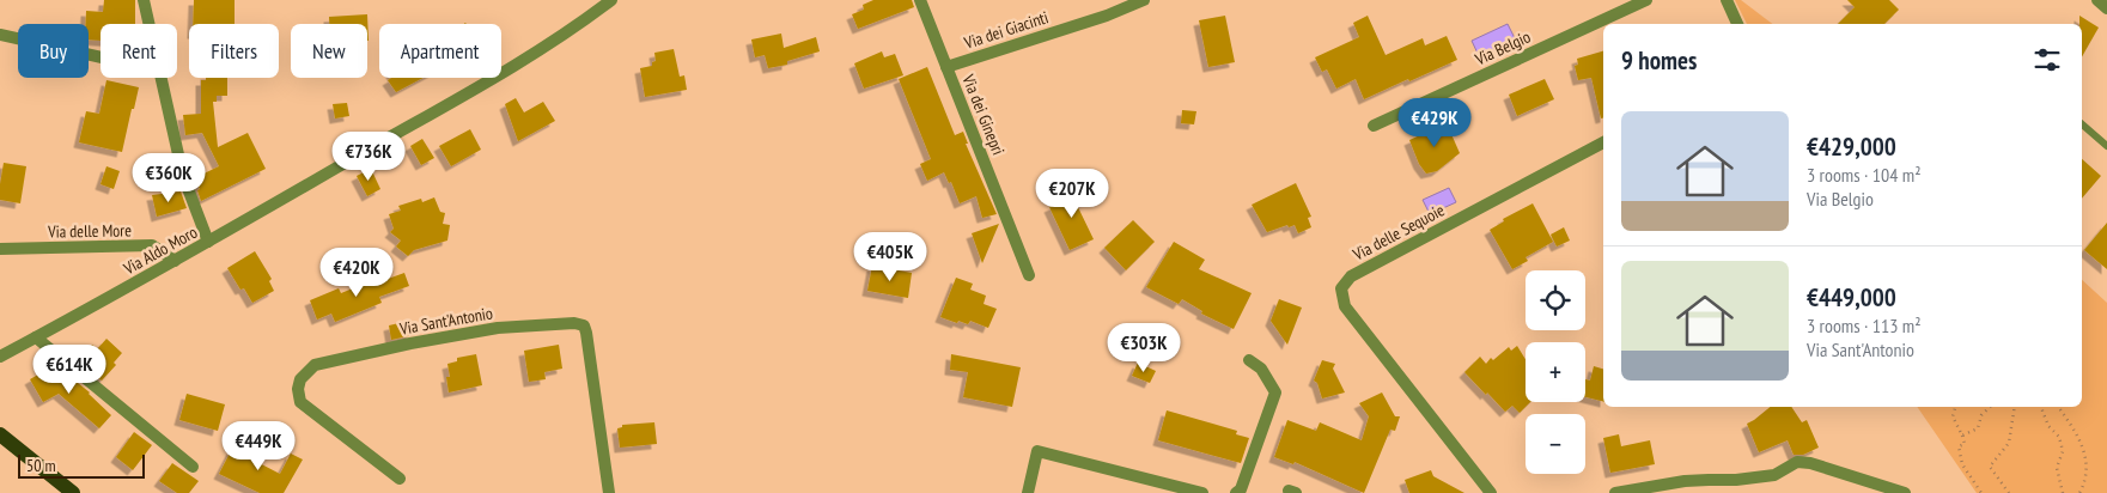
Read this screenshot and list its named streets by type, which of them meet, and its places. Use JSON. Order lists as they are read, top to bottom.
{
  "streets": {
    "street": [
      "Via dei Giacinti",
      "Via Belgio",
      "Via dei Ginepri",
      "Via delle More",
      "Via delle Sequoie",
      "Via Aldo Moro",
      "Via Sant'Antonio"
    ]
  },
  "crossings": [
    ["Via dei Giacinti", "Via dei Ginepri"],
    ["Via delle More", "Via Aldo Moro"]
  ],
  "scale_bar": "50 m",
  "page": {
    "chip": [
      "Buy",
      "Rent",
      "Filters",
      "New",
      "Apartment"
    ],
    "heading": "9 homes",
    "list": [
      {
        "name": "€429,000",
        "note": "3 rooms · 104 m² · Via Belgio"
      },
      {
        "name": "€449,000",
        "note": "3 rooms · 113 m² · Via Sant'Antonio"
      }
    ],
    "price": [
      "€429K",
      "€736K",
      "€360K",
      "€207K",
      "€405K",
      "€420K",
      "€303K",
      "€614K",
      "€449K"
    ],
    "map_buttons": ["+", "−"],
    "scale": "50 m"
  }
}
